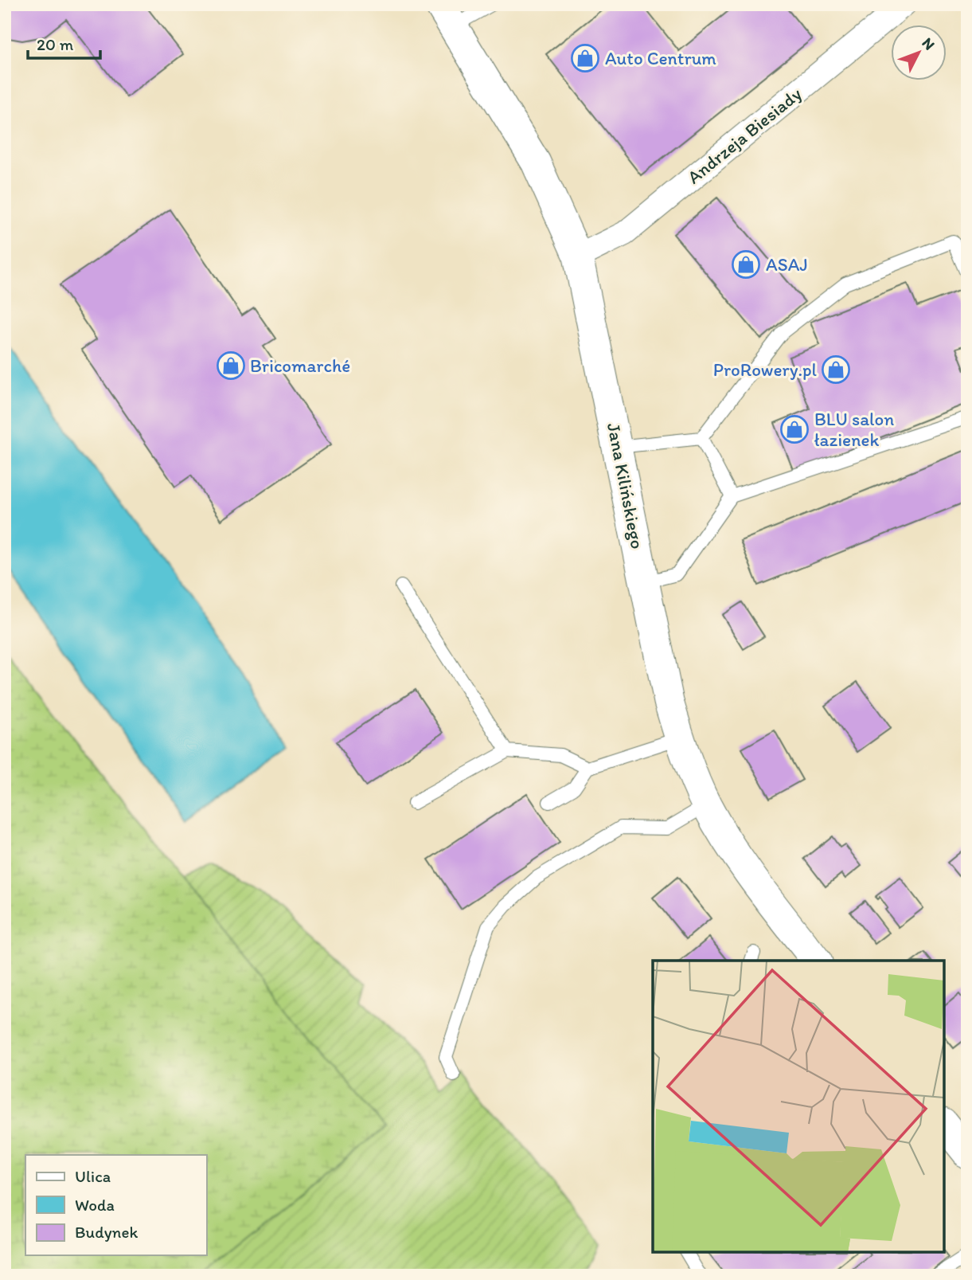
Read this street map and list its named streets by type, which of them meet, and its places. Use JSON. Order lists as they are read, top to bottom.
{
  "streets": {
    "street": ["Andrzeja Biesiady", "Jana Kilińskiego"]
  },
  "crossings": [
    ["Andrzeja Biesiady", "Jana Kilińskiego"]
  ],
  "places": {
    "shop": [
      "Auto Centrum",
      "ASAJ",
      "Bricomarché",
      "ProRowery.pl",
      "BLU salon łazienek"
    ]
  },
  "legend": ["Ulica", "Woda", "Budynek"],
  "scale_bar": "20 m",
  "north": "top right"
}
